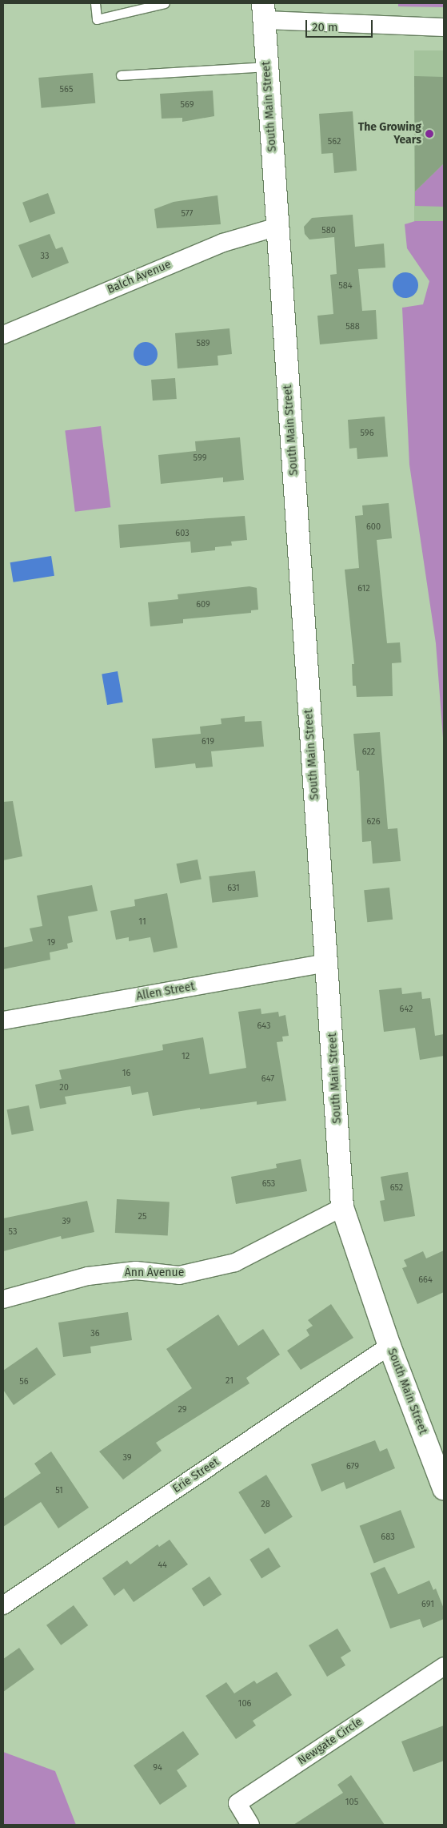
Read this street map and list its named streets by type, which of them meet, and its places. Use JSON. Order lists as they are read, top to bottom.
{
  "streets": {
    "main road": ["South Main Street"],
    "street": [
      "Balch Avenue",
      "Allen Street",
      "Ann Avenue",
      "Erie Street",
      "Newgate Circle"
    ]
  },
  "crossings": [
    ["South Main Street", "Balch Avenue"],
    ["South Main Street", "Allen Street"],
    ["South Main Street", "Ann Avenue"],
    ["South Main Street", "Erie Street"]
  ],
  "places": ["The Growing Years"],
  "house_numbers": [
    "565",
    "569",
    "562",
    "577",
    "580",
    "33",
    "584",
    "588",
    "589",
    "596",
    "599",
    "600",
    "603",
    "612",
    "609",
    "619",
    "622",
    "626",
    "631",
    "11",
    "19",
    "642",
    "643",
    "12",
    "16",
    "647",
    "20",
    "653",
    "652",
    "25",
    "39",
    "53",
    "664",
    "36",
    "21",
    "56",
    "29",
    "39",
    "679",
    "51",
    "28",
    "683",
    "44",
    "691",
    "106",
    "94",
    "105"
  ],
  "scale_bar": "20 m"
}
